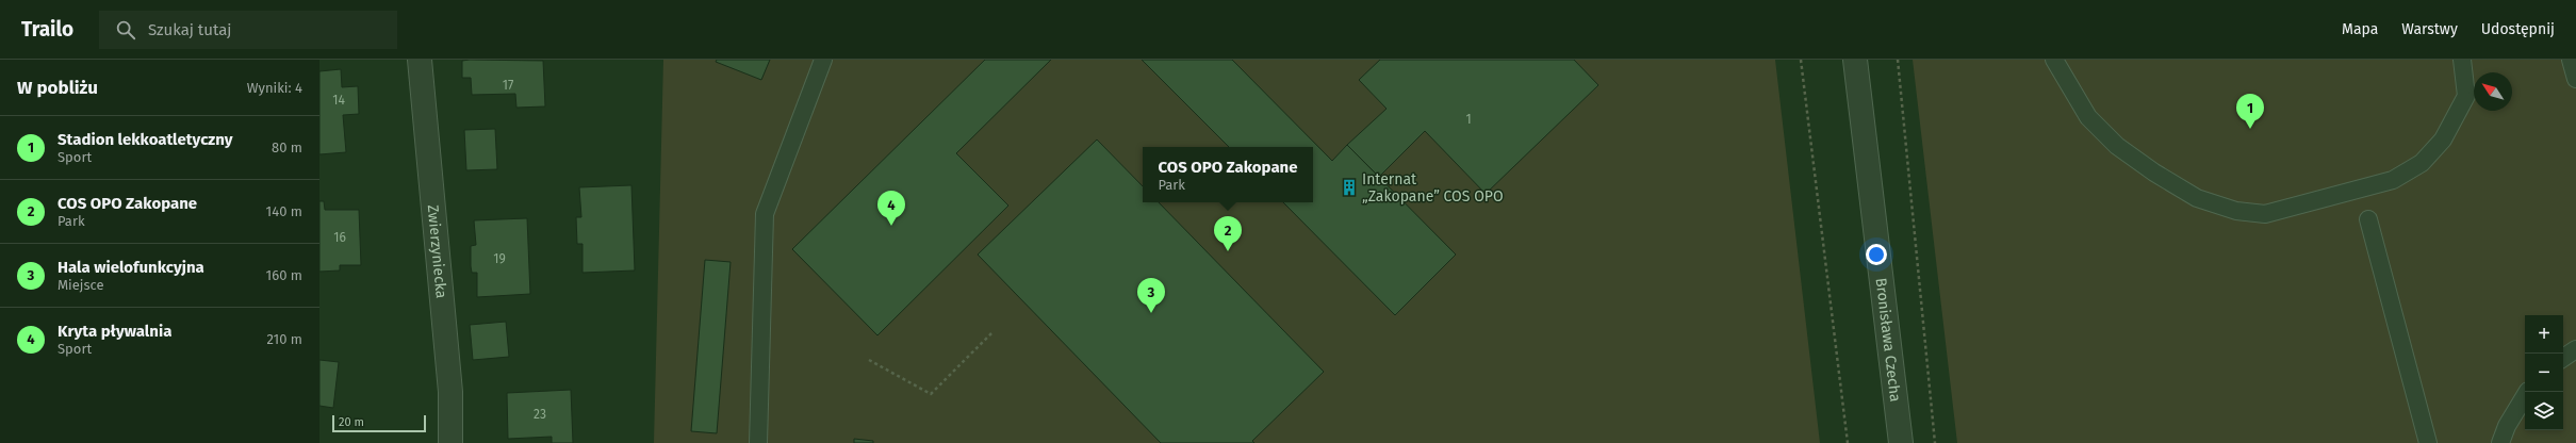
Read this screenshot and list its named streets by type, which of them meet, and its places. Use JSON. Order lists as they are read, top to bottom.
{
  "streets": {
    "street": ["Zwierzyniecka", "Bronisława Czecha"]
  },
  "places": {
    "building": ["Internat „Zakopane” COS OPO"]
  },
  "house_numbers": [
    "17",
    "14",
    "1",
    "16",
    "19",
    "23"
  ],
  "scale_bar": "20 m",
  "north": "top left",
  "page": {
    "header": "Trailo",
    "search": "Szukaj tutaj",
    "nav": ["Mapa", "Warstwy", "Udostępnij"],
    "heading": ["W pobliżu", "Wyniki: 4"],
    "pins": [
      "1",
      "4",
      "2",
      "3"
    ],
    "list": [
      {
        "mark": "1",
        "name": "Stadion lekkoatletyczny",
        "note": "Sport",
        "value": "80 m"
      },
      {
        "mark": "2",
        "name": "COS OPO Zakopane",
        "note": "Park",
        "value": "140 m"
      },
      {
        "mark": "3",
        "name": "Hala wielofunkcyjna",
        "note": "Miejsce",
        "value": "160 m"
      },
      {
        "mark": "4",
        "name": "Kryta pływalnia",
        "note": "Sport",
        "value": "210 m"
      }
    ],
    "popup": ["COS OPO Zakopane", "Park"],
    "map_buttons": ["+", "−"],
    "scale": "20 m"
  }
}
